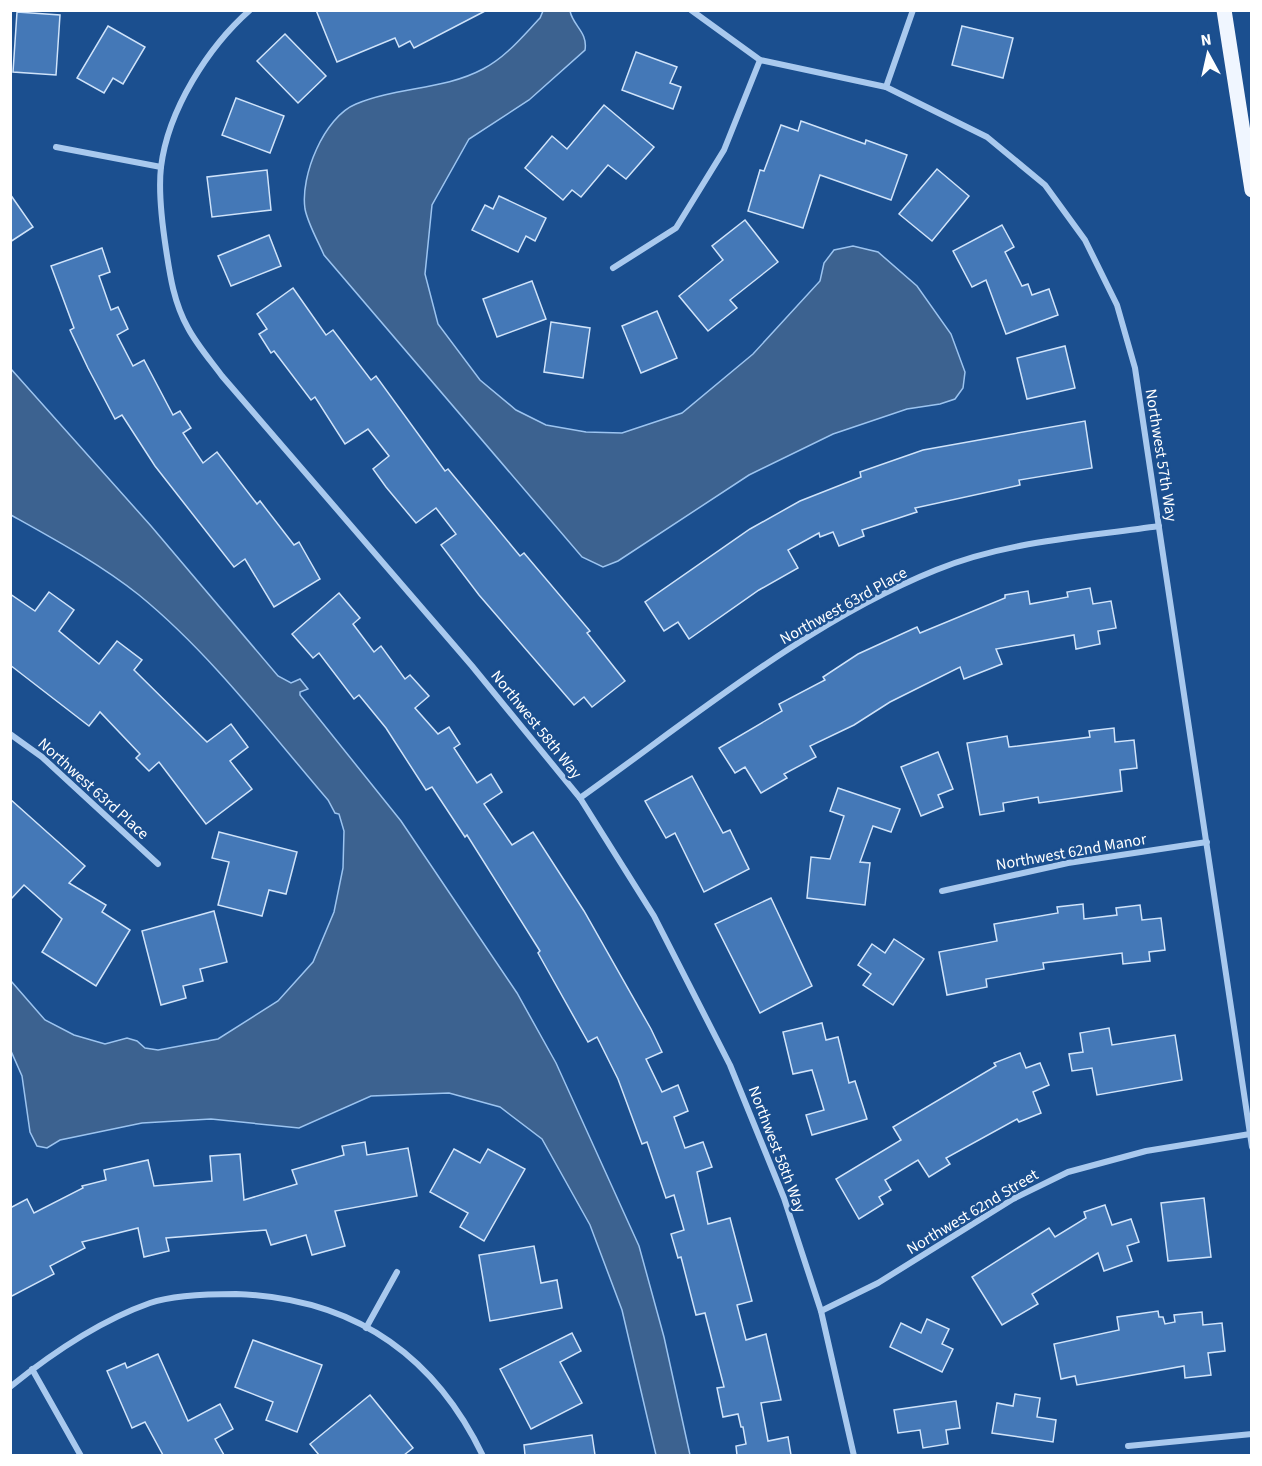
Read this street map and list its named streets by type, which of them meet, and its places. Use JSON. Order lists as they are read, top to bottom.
{
  "streets": {
    "street": [
      "Northwest 57th Way",
      "Northwest 63rd Place",
      "Northwest 58th Way",
      "Northwest 62nd Manor",
      "Northwest 62nd Street"
    ]
  },
  "crossings": [
    ["Northwest 57th Way", "Northwest 63rd Place"],
    ["Northwest 57th Way", "Northwest 62nd Manor"],
    ["Northwest 57th Way", "Northwest 62nd Street"],
    ["Northwest 63rd Place", "Northwest 58th Way"],
    ["Northwest 58th Way", "Northwest 62nd Street"]
  ],
  "north": "top"
}
